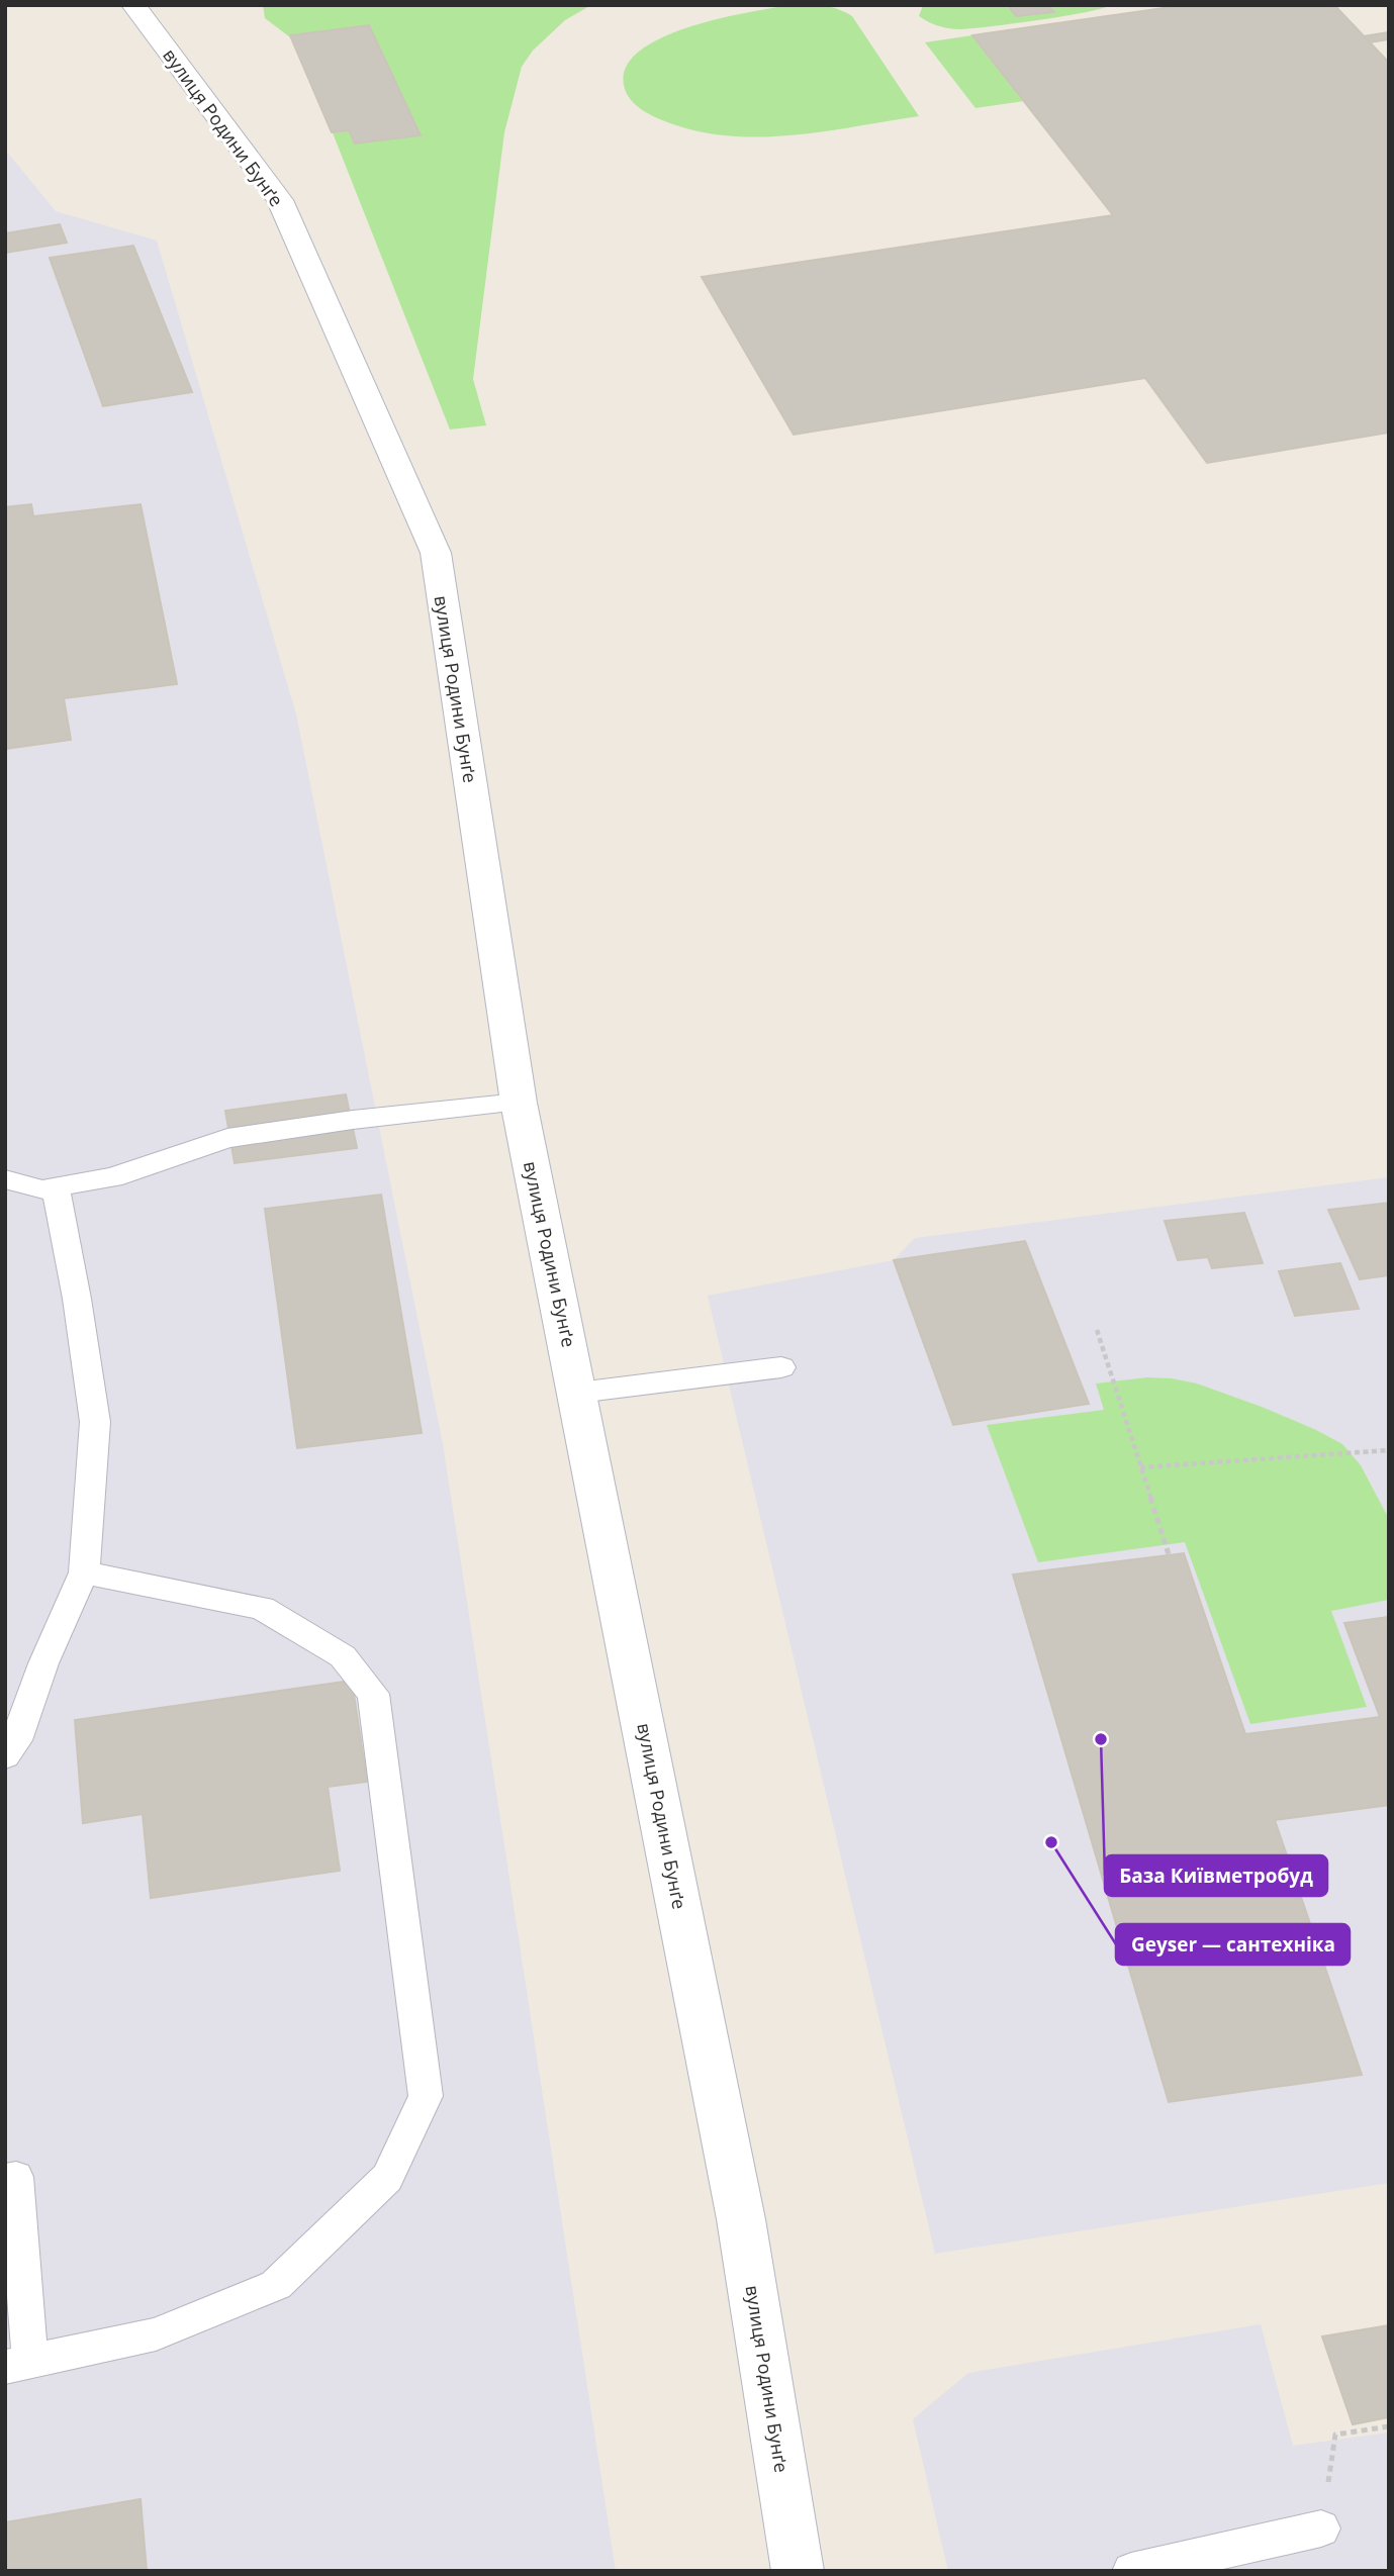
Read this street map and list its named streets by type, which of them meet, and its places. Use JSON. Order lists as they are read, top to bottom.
{
  "streets": {
    "street": ["вулиця Родини Бунґе"]
  },
  "places": ["База Київметробуд", "Geyser — сантехніка"]
}
